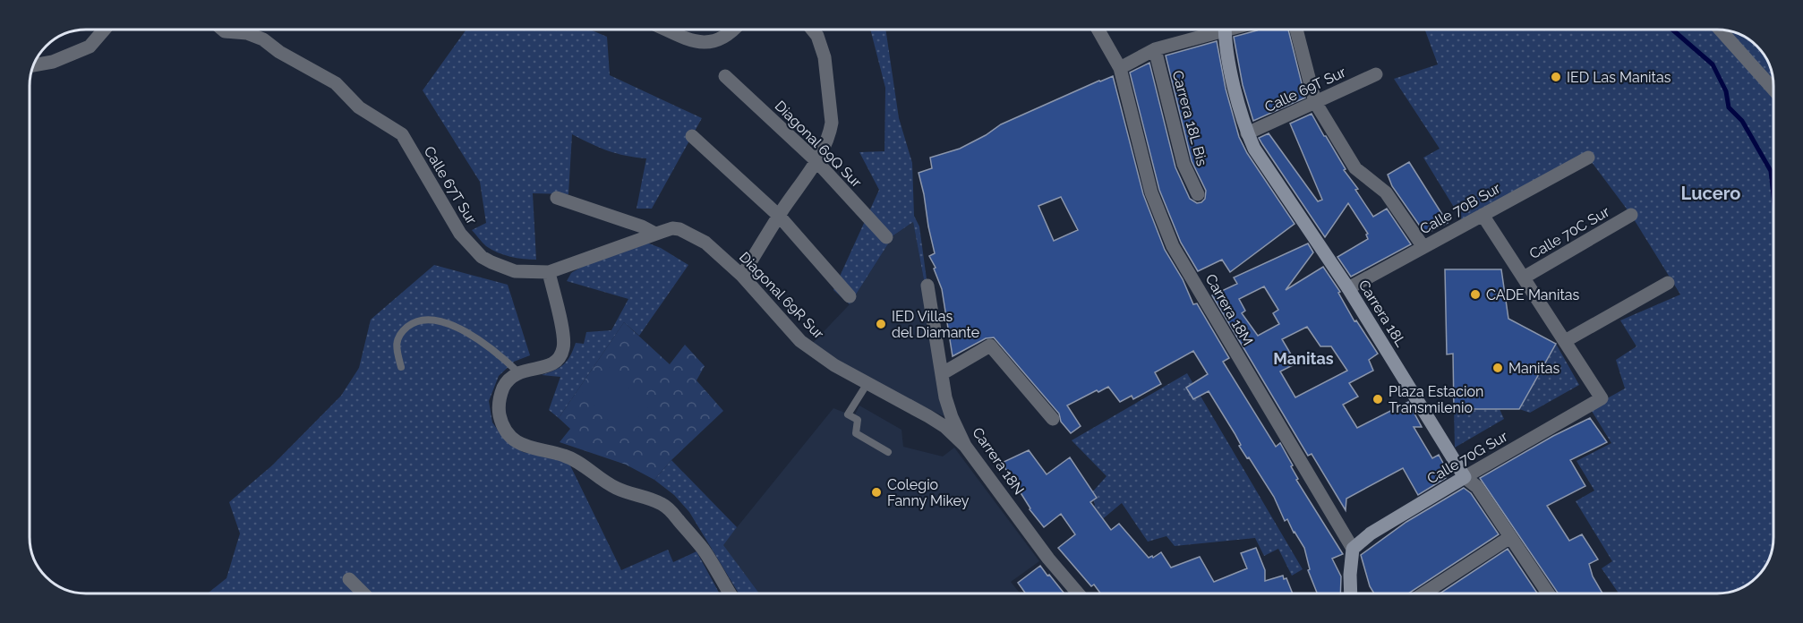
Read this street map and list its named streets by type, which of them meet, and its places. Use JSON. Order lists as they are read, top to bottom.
{
  "streets": {
    "street": [
      "Calle 69T Sur",
      "Carrera 18L Bis",
      "Diagonal 69Q Sur",
      "Calle 67T Sur",
      "Calle 70B Sur",
      "Calle 70C Sur",
      "Diagonal 69R Sur",
      "Carrera 18M",
      "Carrera 18L",
      "Calle 70G Sur",
      "Carrera 18N"
    ]
  },
  "crossings": [
    ["Calle 69T Sur", "Carrera 18L"],
    ["Calle 67T Sur", "Diagonal 69R Sur"],
    ["Calle 70B Sur", "Carrera 18L"],
    ["Diagonal 69R Sur", "Carrera 18N"],
    ["Carrera 18M", "Calle 70G Sur"],
    ["Carrera 18L", "Calle 70G Sur"]
  ],
  "districts": ["Lucero", "Manitas"],
  "places": [
    "IED Las Manitas",
    "CADE Manitas",
    "IED Villas del Diamante",
    "Manitas",
    "Plaza Estacion Transmilenio",
    "Colegio Fanny Mikey"
  ]
}
